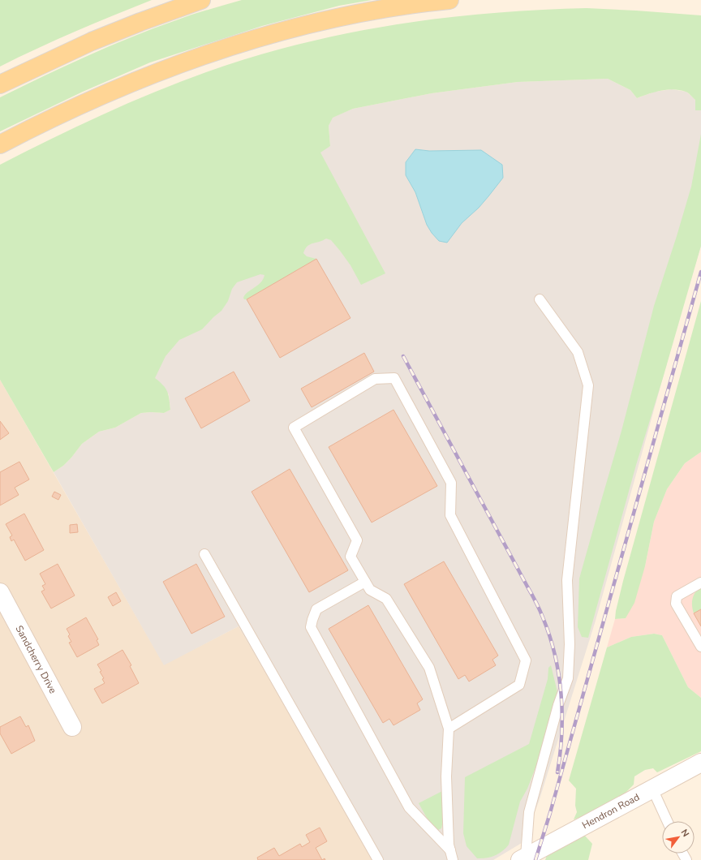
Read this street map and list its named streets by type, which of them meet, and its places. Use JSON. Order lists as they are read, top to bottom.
{
  "streets": {
    "street": ["Sandcherry Drive", "Hendron Road"]
  },
  "north": "top right"
}
